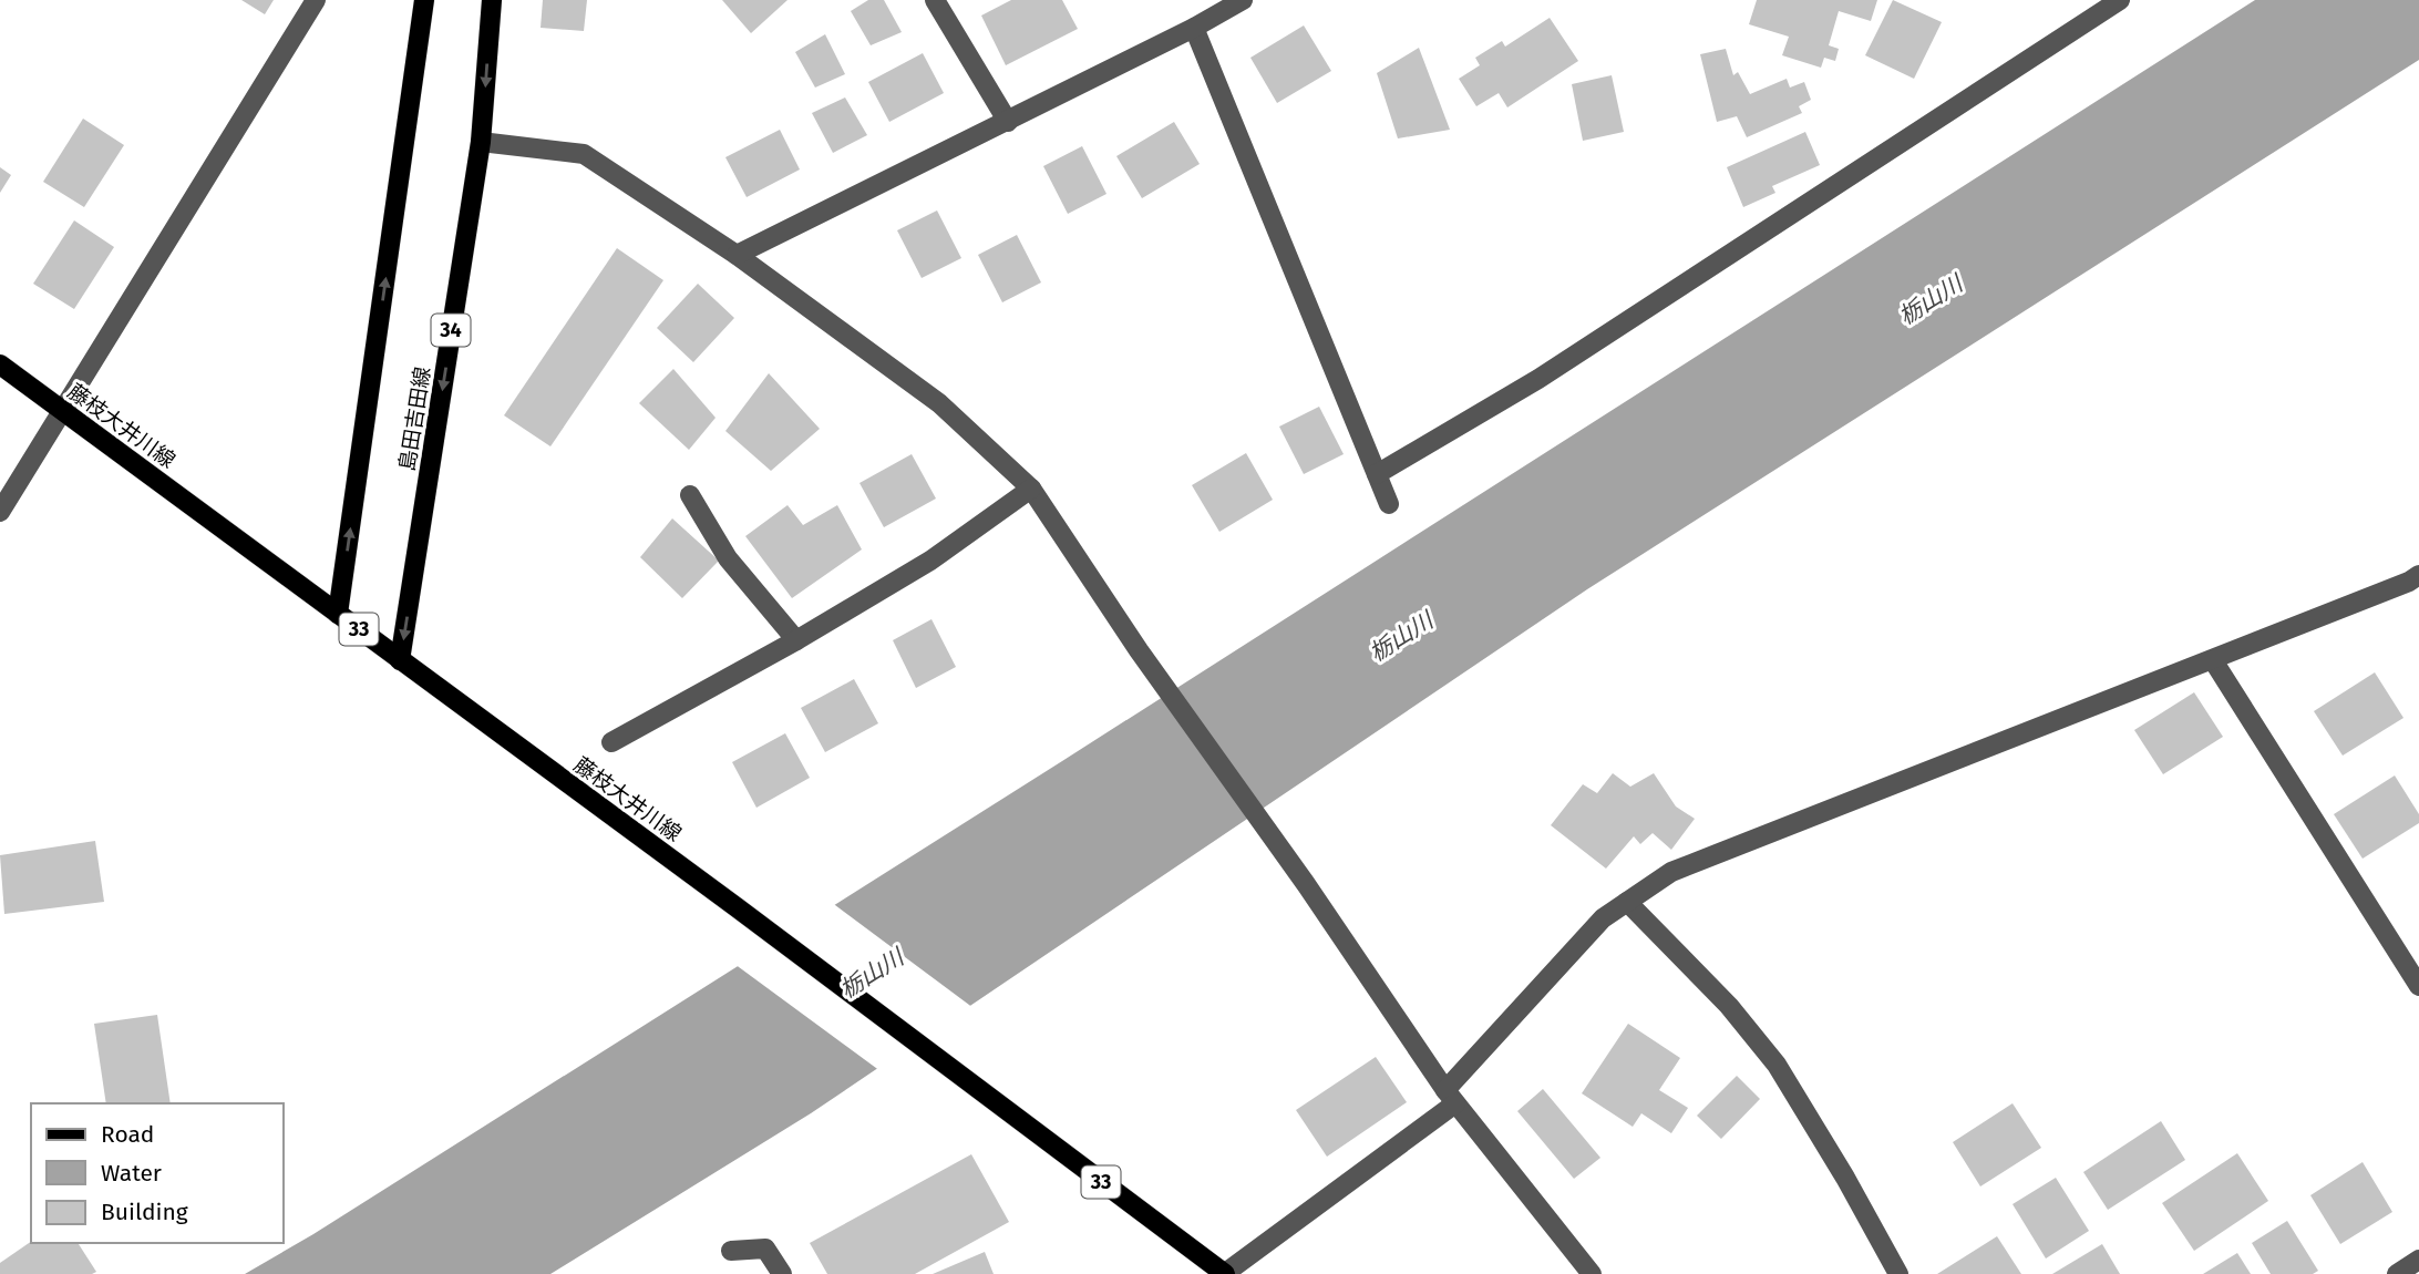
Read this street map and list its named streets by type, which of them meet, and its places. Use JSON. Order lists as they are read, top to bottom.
{
  "streets": {
    "main road": [
      "34",
      "島田吉田線",
      "藤枝大井川線",
      "33"
    ]
  },
  "crossings": [
    ["島田吉田線", "藤枝大井川線"]
  ],
  "water": ["栃山川"],
  "legend": ["Road", "Water", "Building"]
}
